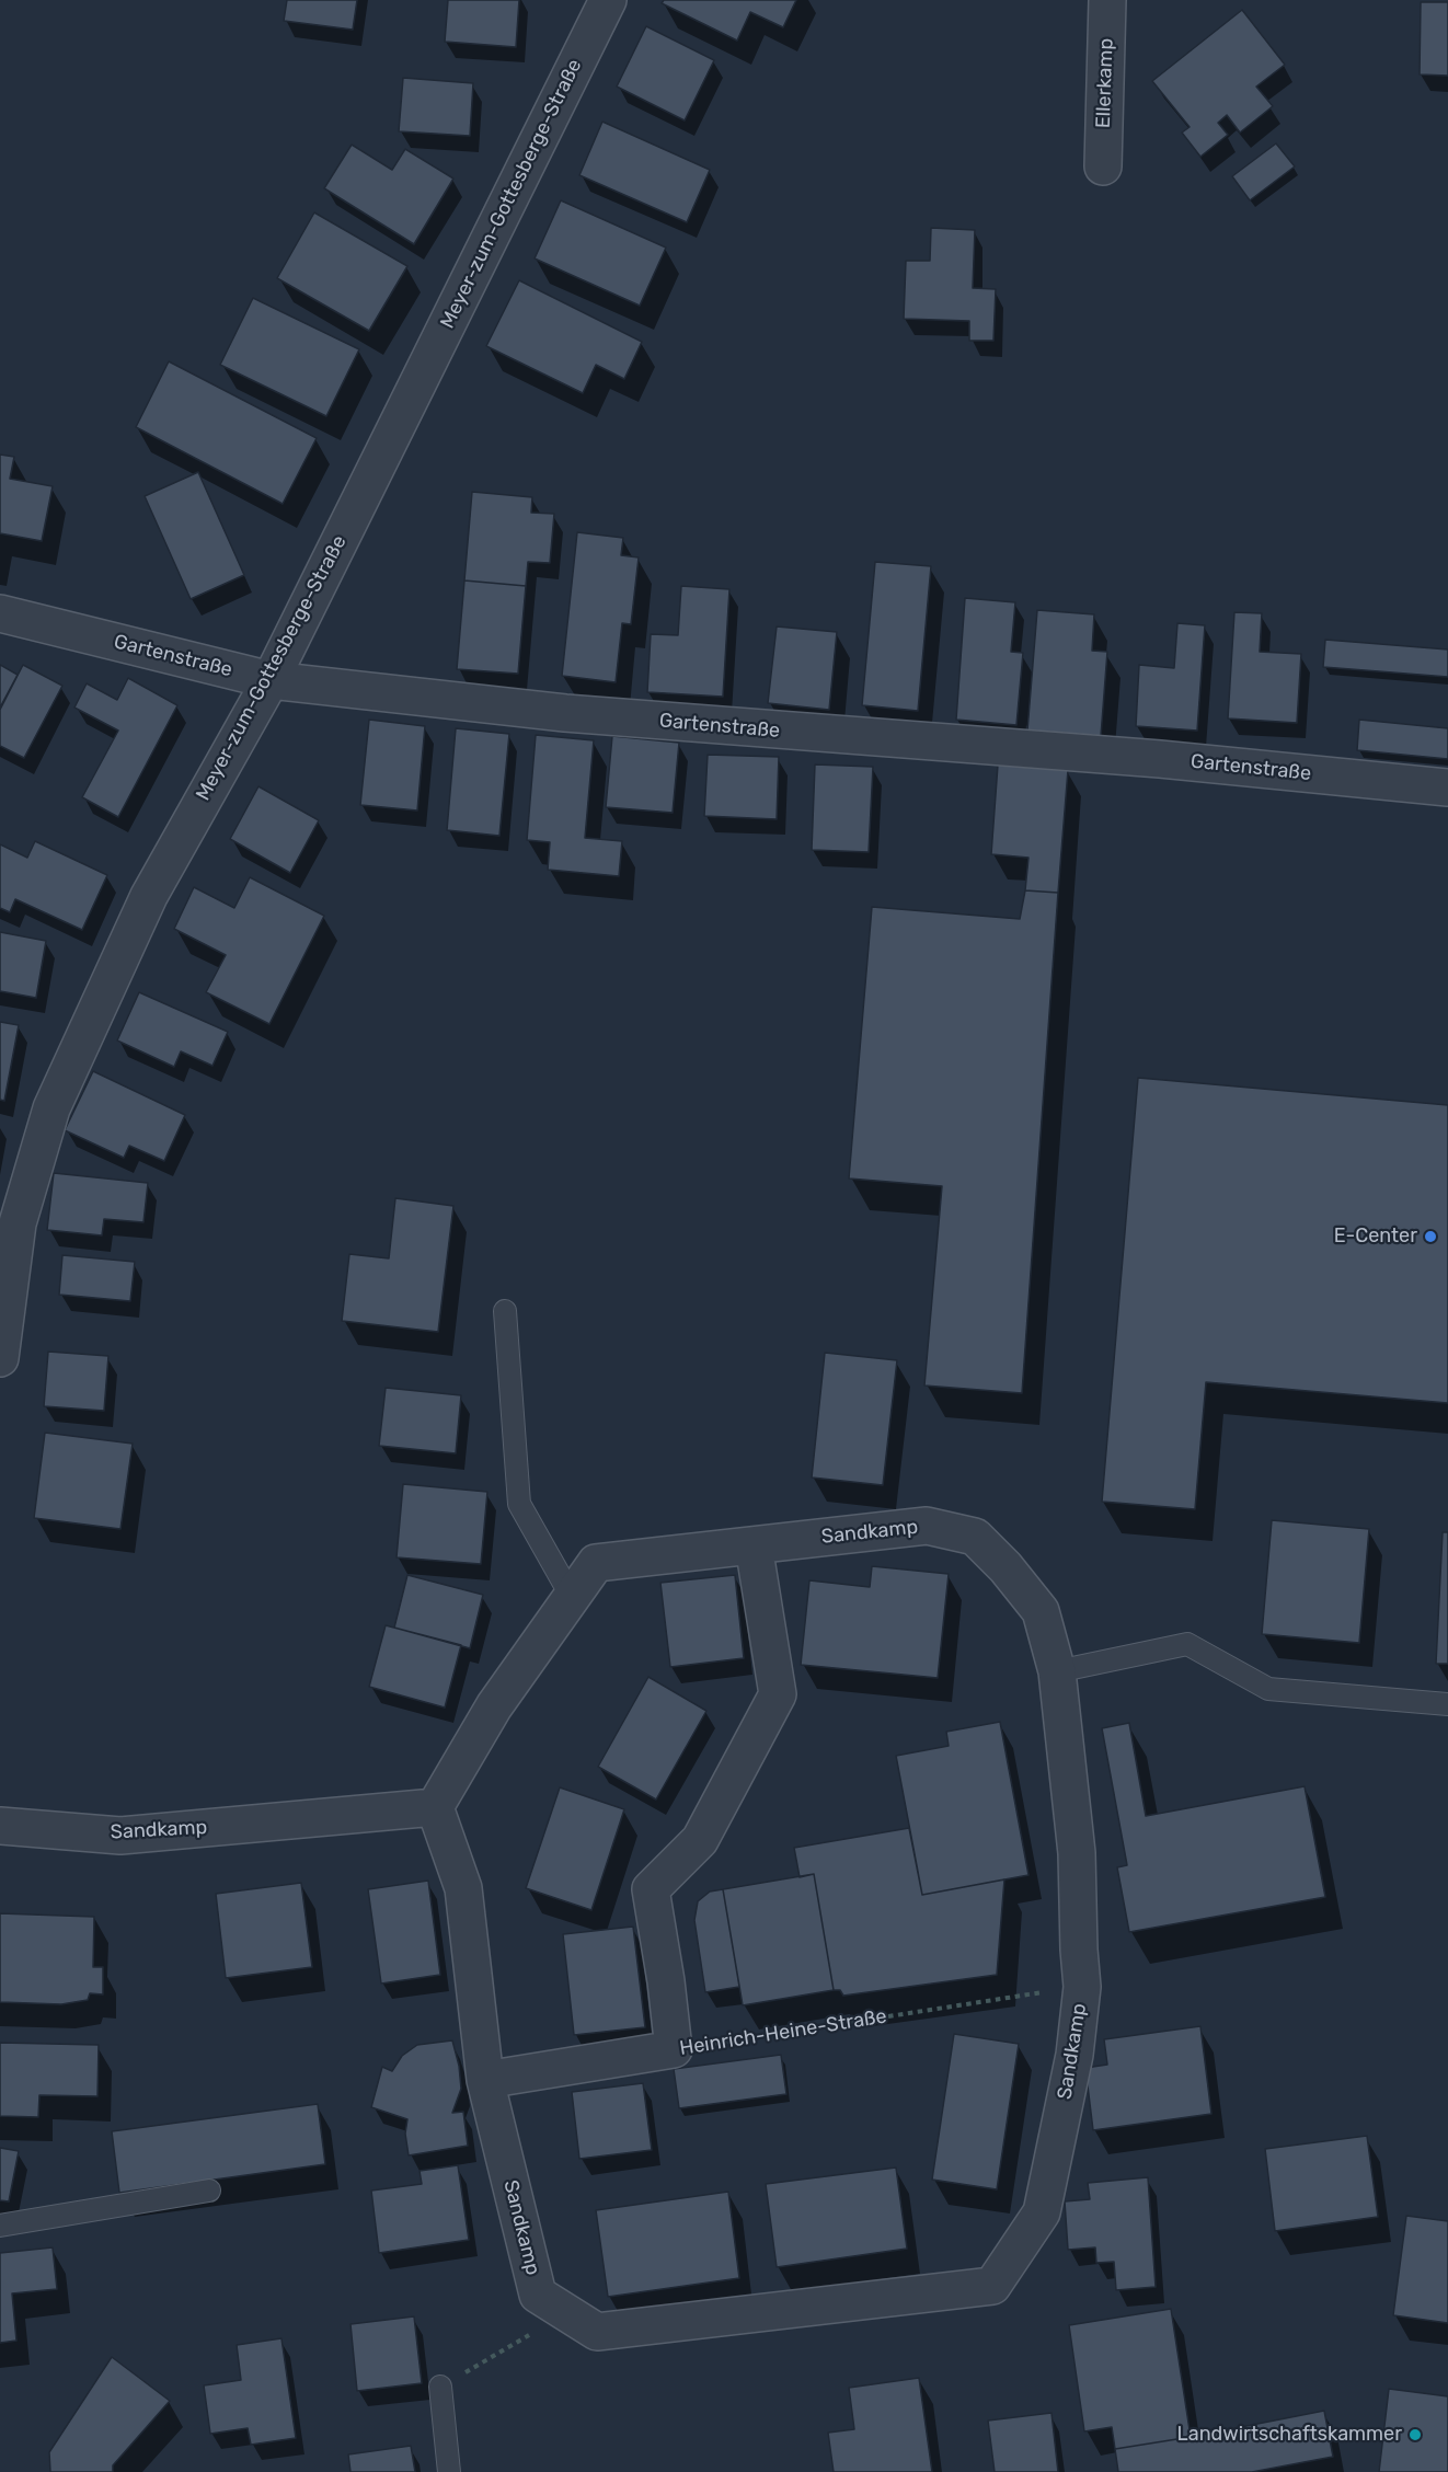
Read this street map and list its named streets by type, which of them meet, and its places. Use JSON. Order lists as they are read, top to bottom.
{
  "streets": {
    "street": [
      "Ellerkamp",
      "Meyer-zum-Gottesberge-Straße",
      "Gartenstraße",
      "Sandkamp",
      "Heinrich-Heine-Straße"
    ]
  },
  "crossings": [
    ["Meyer-zum-Gottesberge-Straße", "Gartenstraße"],
    ["Sandkamp", "Heinrich-Heine-Straße"]
  ],
  "places": ["E-Center", "Landwirtschaftskammer"]
}
